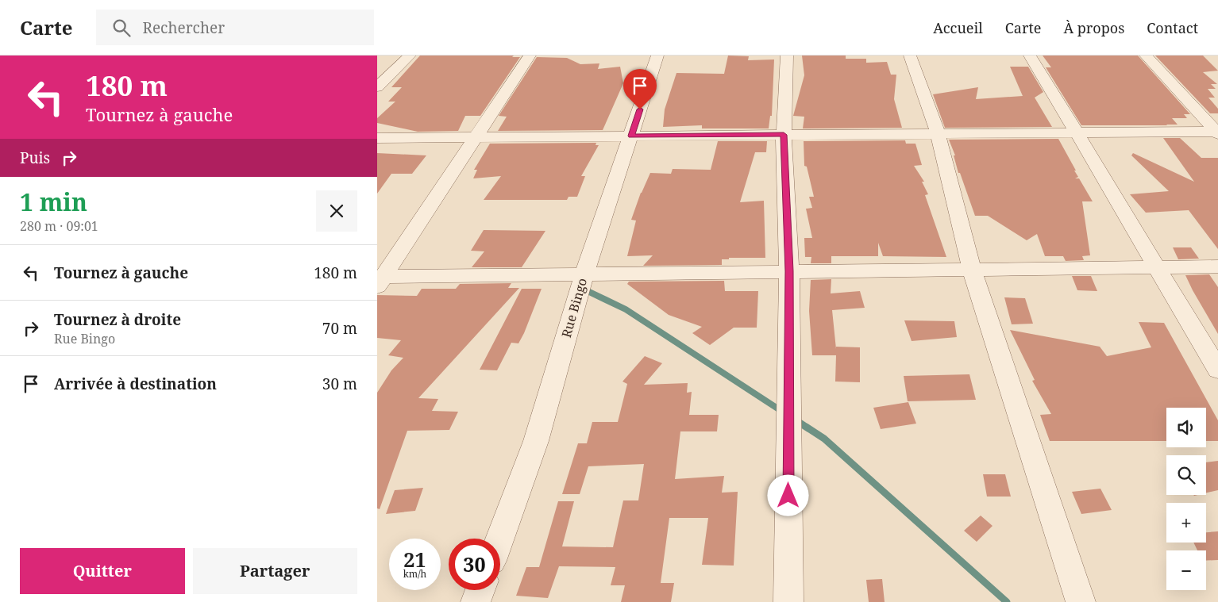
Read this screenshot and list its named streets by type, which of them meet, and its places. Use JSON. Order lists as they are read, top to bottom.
{
  "streets": {
    "street": ["Rue Bingo"]
  },
  "page": {
    "header": "Carte",
    "search": "Rechercher",
    "nav": [
      "Accueil",
      "Carte",
      "À propos",
      "Contact"
    ],
    "turn": ["180 m", "Tournez à gauche"],
    "then": "Puis",
    "heading": ["1 min", "280 m · 09:01"],
    "list": [
      {
        "name": "Tournez à gauche",
        "value": "180 m"
      },
      {
        "name": "Tournez à droite",
        "note": "Rue Bingo",
        "value": "70 m"
      },
      {
        "name": "Arrivée à destination",
        "value": "30 m"
      }
    ],
    "map_buttons": ["+", "−"],
    "speed": "21 km/h",
    "limit": "30",
    "buttons": ["Quitter", "Partager"]
  }
}
